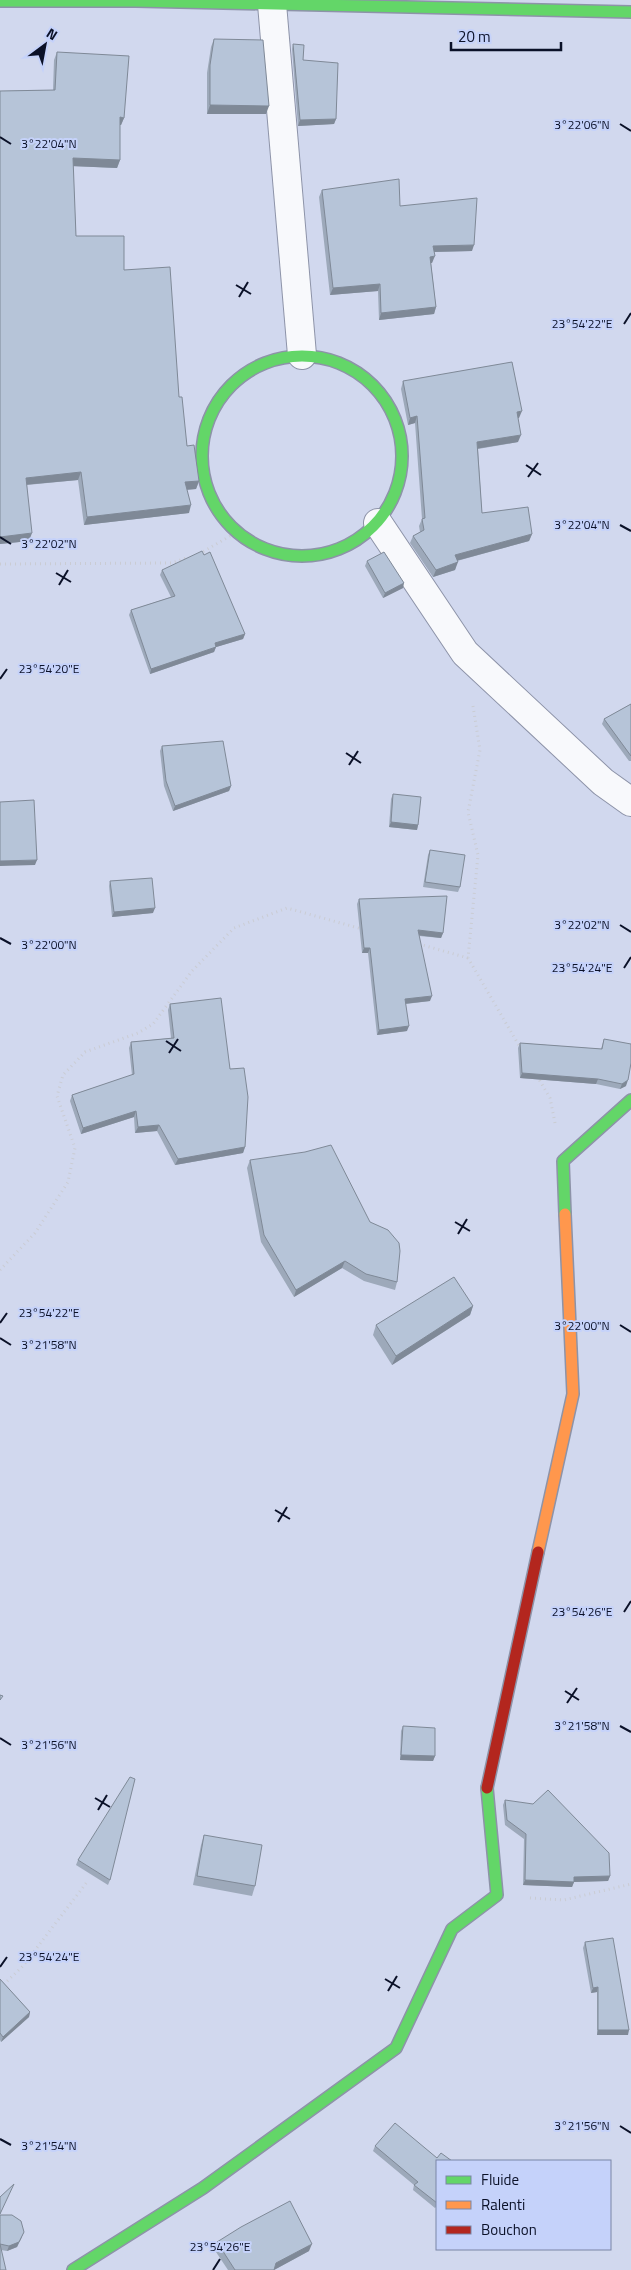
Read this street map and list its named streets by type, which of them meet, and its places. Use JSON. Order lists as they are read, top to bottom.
{
  "legend": ["Fluide", "Ralenti", "Bouchon"],
  "scale_bar": "20 m",
  "north": "top right",
  "coordinates": [
    "3°22'06\"N",
    "3°22'04\"N",
    "23°54'22\"E",
    "3°22'02\"N",
    "23°54'20\"E",
    "3°22'00\"N",
    "23°54'24\"E",
    "3°21'58\"N",
    "23°54'26\"E",
    "3°21'56\"N",
    "3°21'54\"N"
  ]
}
